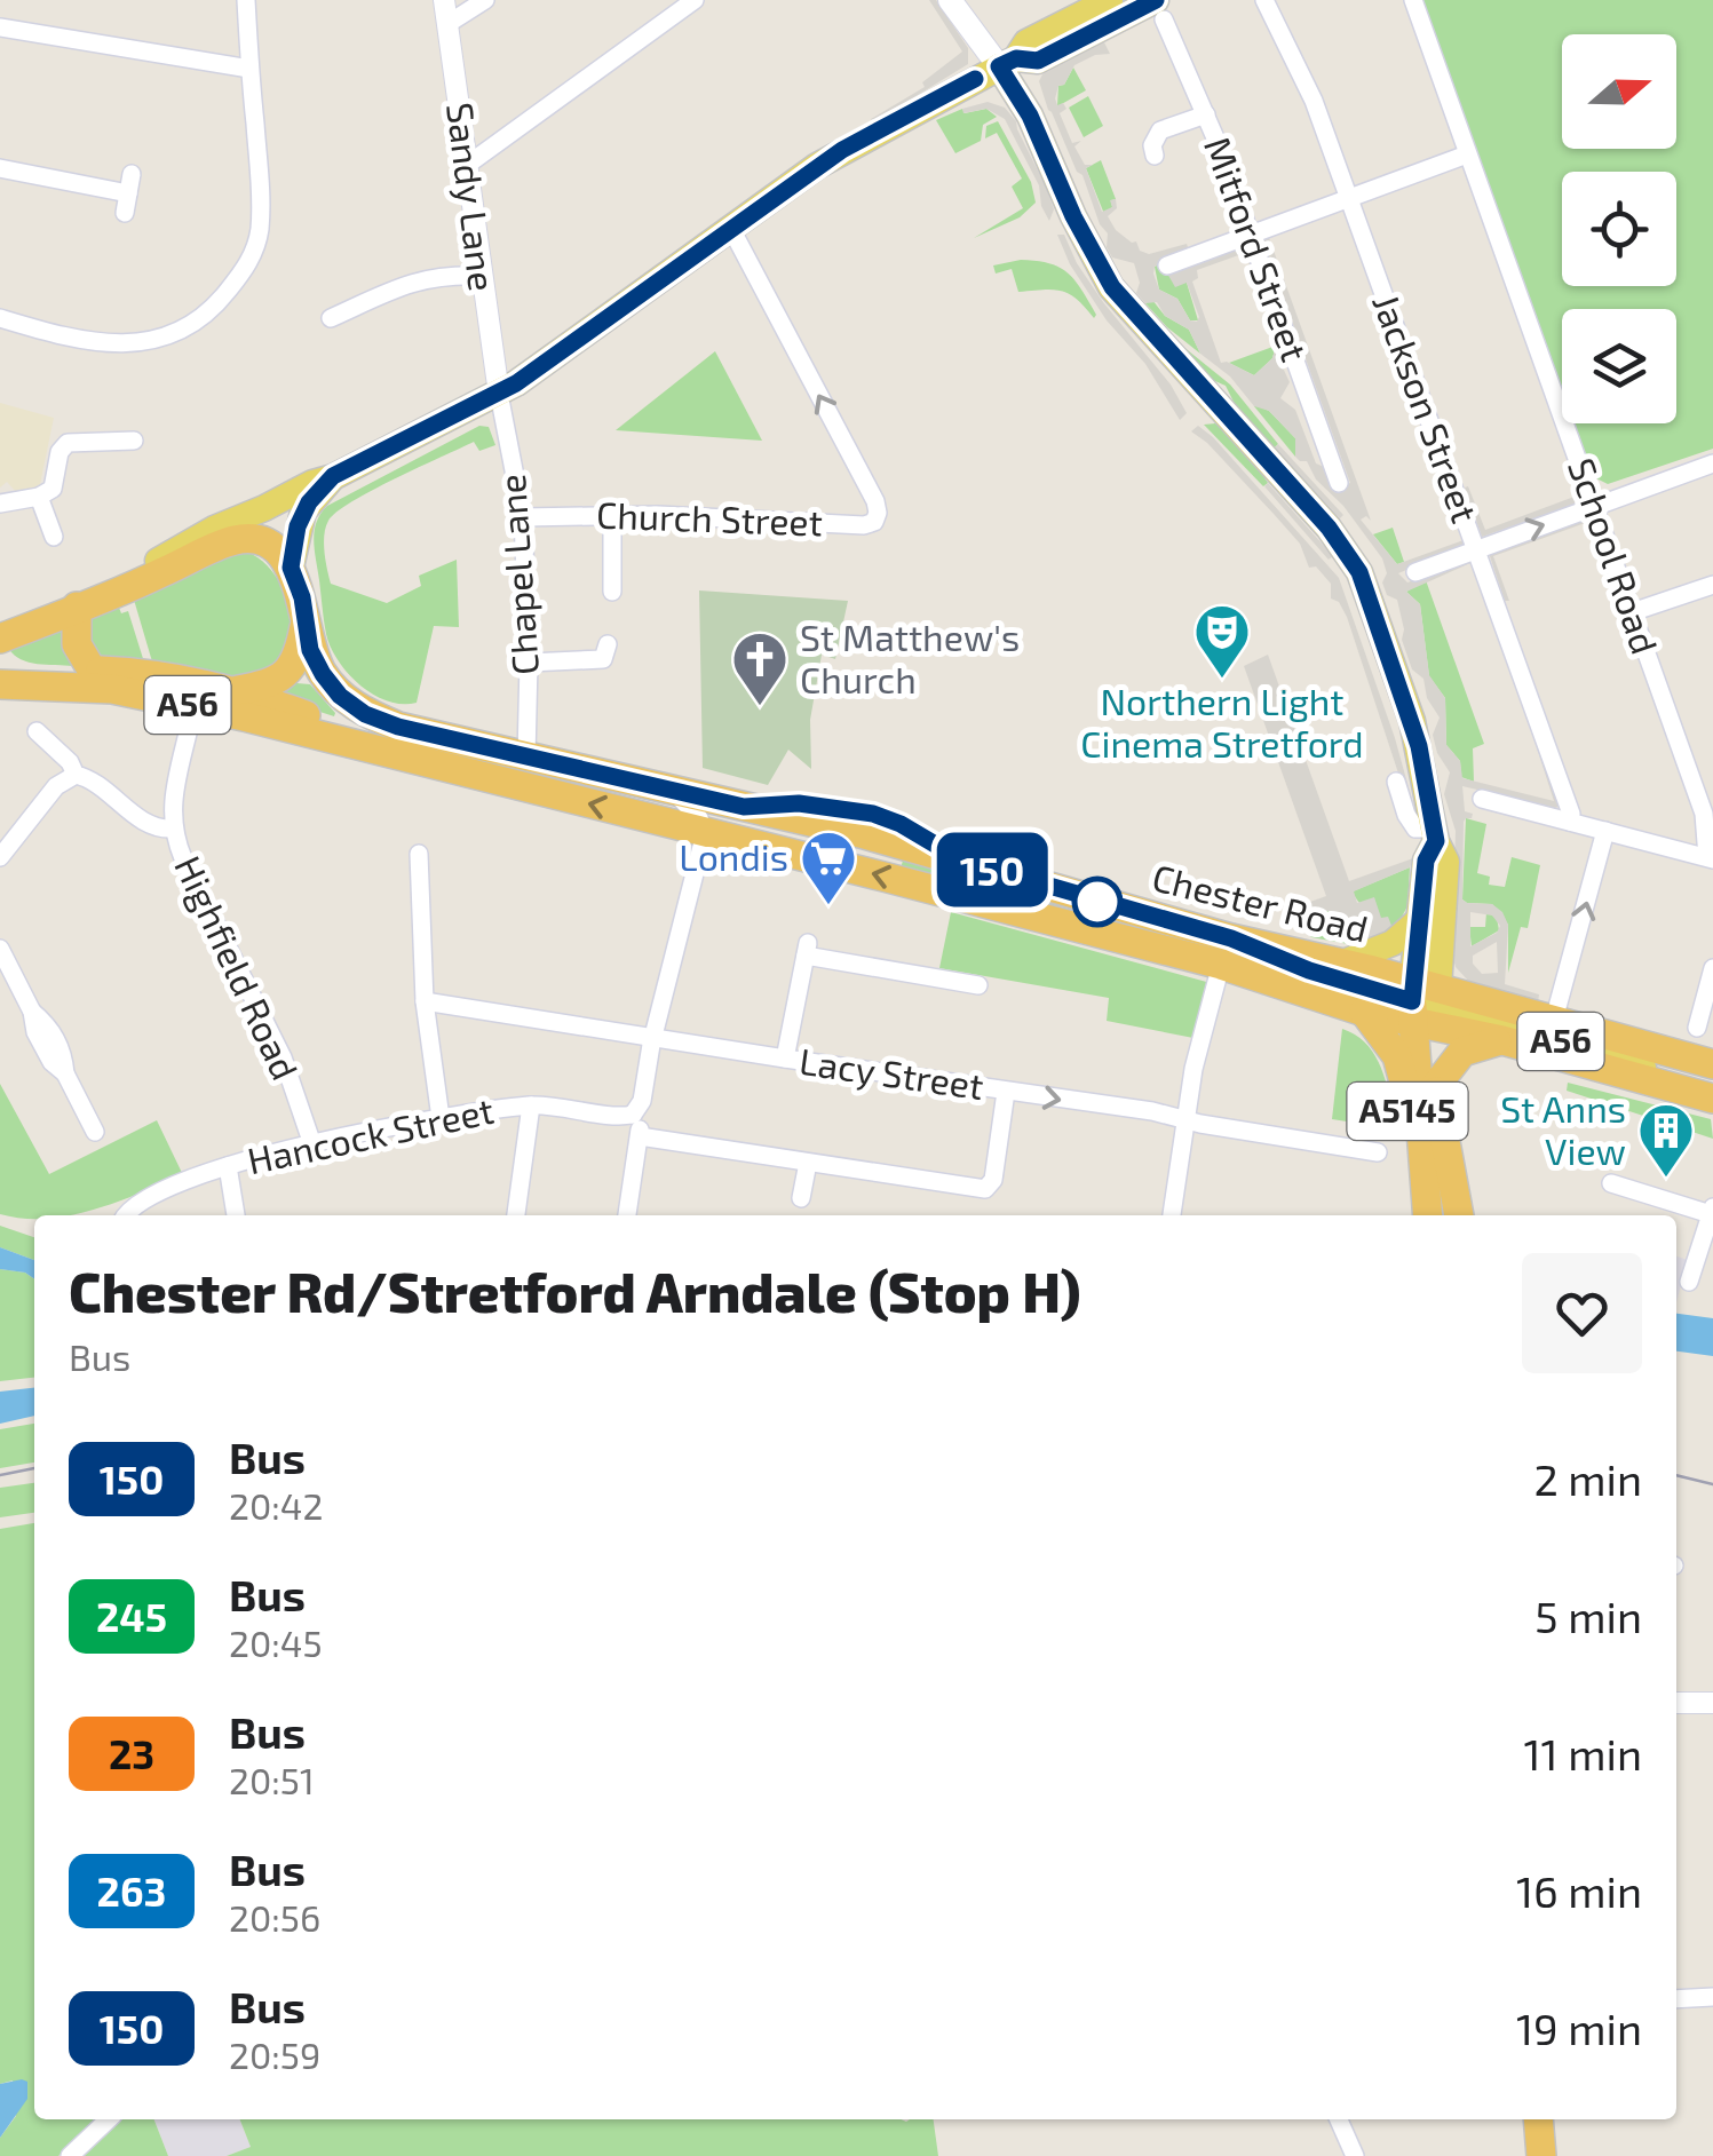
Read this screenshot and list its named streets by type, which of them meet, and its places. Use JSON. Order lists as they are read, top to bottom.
{
  "streets": {
    "highway": ["A56", "Chester Road", "A5145"],
    "street": [
      "Sandy Lane",
      "Mitford Street",
      "Jackson Street",
      "Church Street",
      "School Road",
      "Chapel Lane",
      "Highfield Road",
      "Lacy Street",
      "Hancock Street"
    ]
  },
  "crossings": [
    ["Sandy Lane", "Chapel Lane"],
    ["Church Street", "Chapel Lane"],
    ["Chapel Lane", "Chester Road"],
    ["A56", "Chester Road"],
    ["A56", "A5145"],
    ["Chester Road", "A5145"],
    ["Highfield Road", "Hancock Street"]
  ],
  "places": {
    "theatre": ["Northern Light Cinema Stretford"],
    "church": ["St Matthew's Church"],
    "supermarket": ["Londis"],
    "building": ["St Anns View"]
  },
  "lines": ["bus line 150"],
  "north": "right",
  "page": {
    "on_map": "150",
    "heading": ["Chester Rd/Stretford Arndale (Stop H)", "Bus"],
    "list": [
      {
        "mark": "150",
        "name": "Bus",
        "note": "20:42",
        "value": "2 min"
      },
      {
        "mark": "245",
        "name": "Bus",
        "note": "20:45",
        "value": "5 min"
      },
      {
        "mark": "23",
        "name": "Bus",
        "note": "20:51",
        "value": "11 min"
      },
      {
        "mark": "263",
        "name": "Bus",
        "note": "20:56",
        "value": "16 min"
      },
      {
        "mark": "150",
        "name": "Bus",
        "note": "20:59",
        "value": "19 min"
      }
    ]
  }
}
